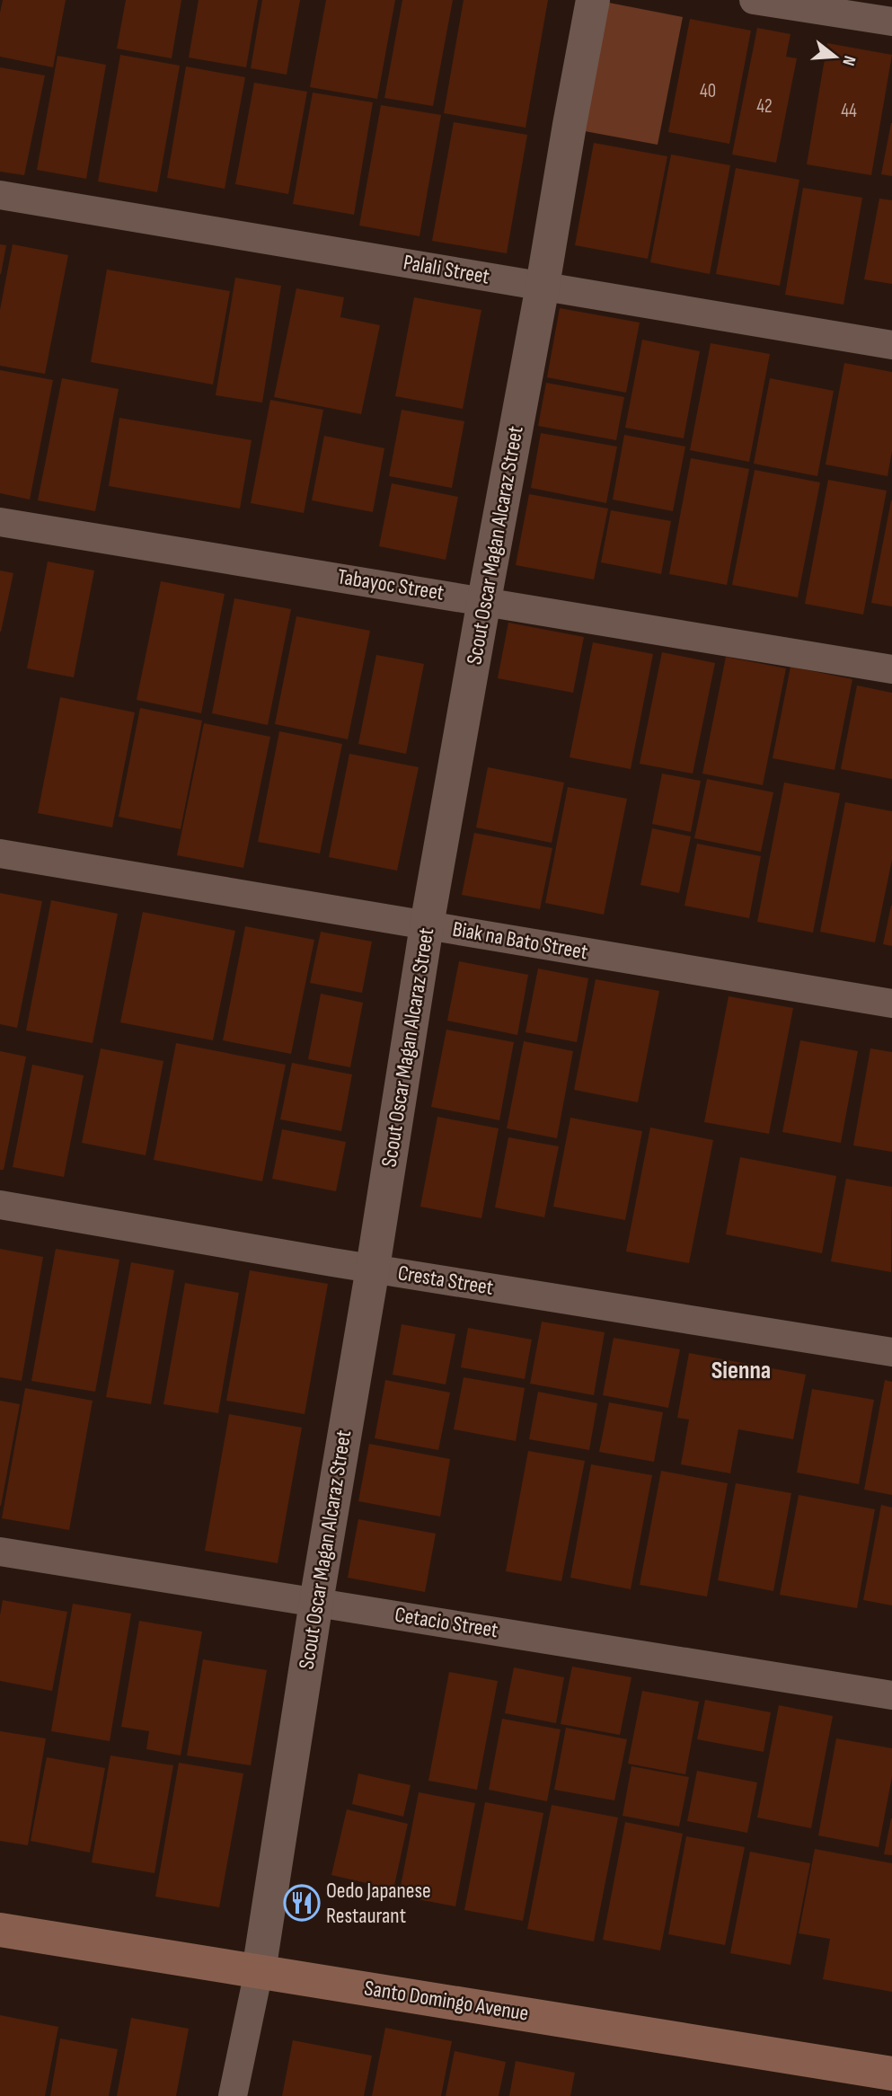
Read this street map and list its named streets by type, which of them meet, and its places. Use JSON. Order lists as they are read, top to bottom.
{
  "streets": {
    "main road": ["Santo Domingo Avenue"],
    "street": [
      "Palali Street",
      "Scout Oscar Magan Alcaraz Street",
      "Tabayoc Street",
      "Biak na Bato Street",
      "Cresta Street",
      "Cetacio Street"
    ]
  },
  "crossings": [
    ["Palali Street", "Scout Oscar Magan Alcaraz Street"],
    ["Scout Oscar Magan Alcaraz Street", "Tabayoc Street"],
    ["Scout Oscar Magan Alcaraz Street", "Biak na Bato Street"],
    ["Scout Oscar Magan Alcaraz Street", "Cresta Street"],
    ["Scout Oscar Magan Alcaraz Street", "Cetacio Street"],
    ["Scout Oscar Magan Alcaraz Street", "Santo Domingo Avenue"]
  ],
  "districts": ["Sienna"],
  "places": {
    "restaurant": ["Oedo Japanese Restaurant"]
  },
  "house_numbers": ["40", "42", "44"],
  "north": "right"
}
